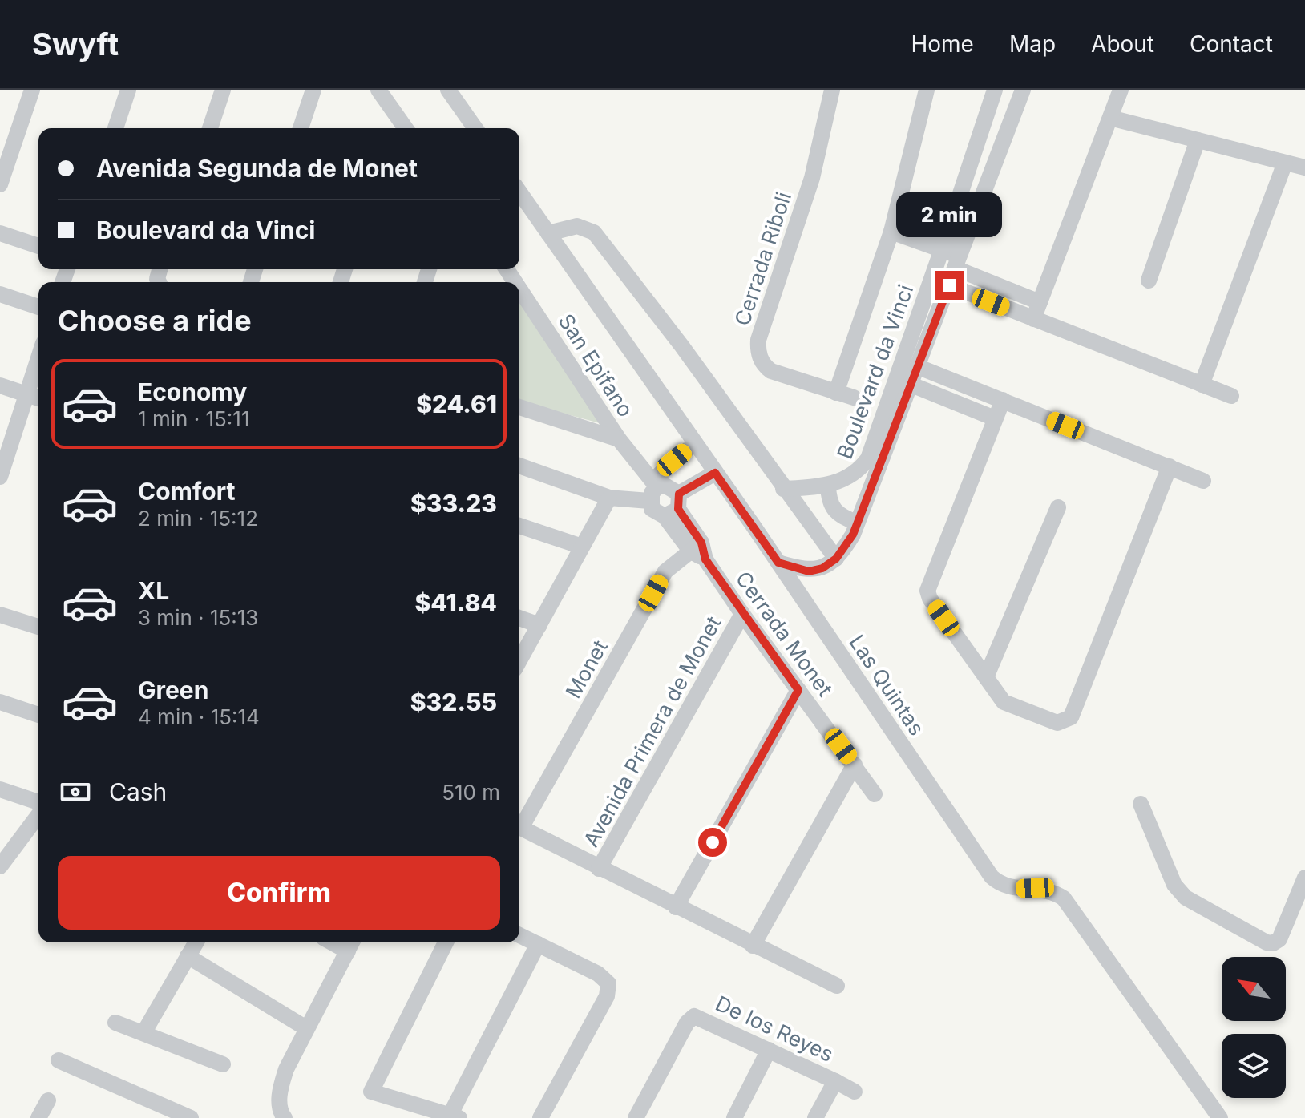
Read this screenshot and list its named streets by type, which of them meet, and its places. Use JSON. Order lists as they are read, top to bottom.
{
  "streets": {
    "street": [
      "Cerrada Riboli",
      "San Epifano",
      "Boulevard da Vinci",
      "Cerrada Monet",
      "Monet",
      "Las Quintas",
      "Avenida Primera de Monet",
      "De los Reyes"
    ]
  },
  "crossings": [
    ["San Epifano", "Cerrada Monet"],
    ["San Epifano", "Monet"],
    ["Cerrada Monet", "Monet"],
    ["Cerrada Monet", "Avenida Primera de Monet"]
  ],
  "north": "top left",
  "page": {
    "header": "Swyft",
    "nav": [
      "Home",
      "Map",
      "About",
      "Contact"
    ],
    "banner": ["Avenida Segunda de Monet", "Boulevard da Vinci"],
    "bubble": "2 min",
    "heading": "Choose a ride",
    "list": [
      {
        "name": "Economy",
        "note": "1 min · 15:11",
        "value": "$24.61"
      },
      {
        "name": "Comfort",
        "note": "2 min · 15:12",
        "value": "$33.23"
      },
      {
        "name": "XL",
        "note": "3 min · 15:13",
        "value": "$41.84"
      },
      {
        "name": "Green",
        "note": "4 min · 15:14",
        "value": "$32.55"
      }
    ],
    "pay": ["Cash", "510 m"],
    "buttons": "Confirm"
  }
}
